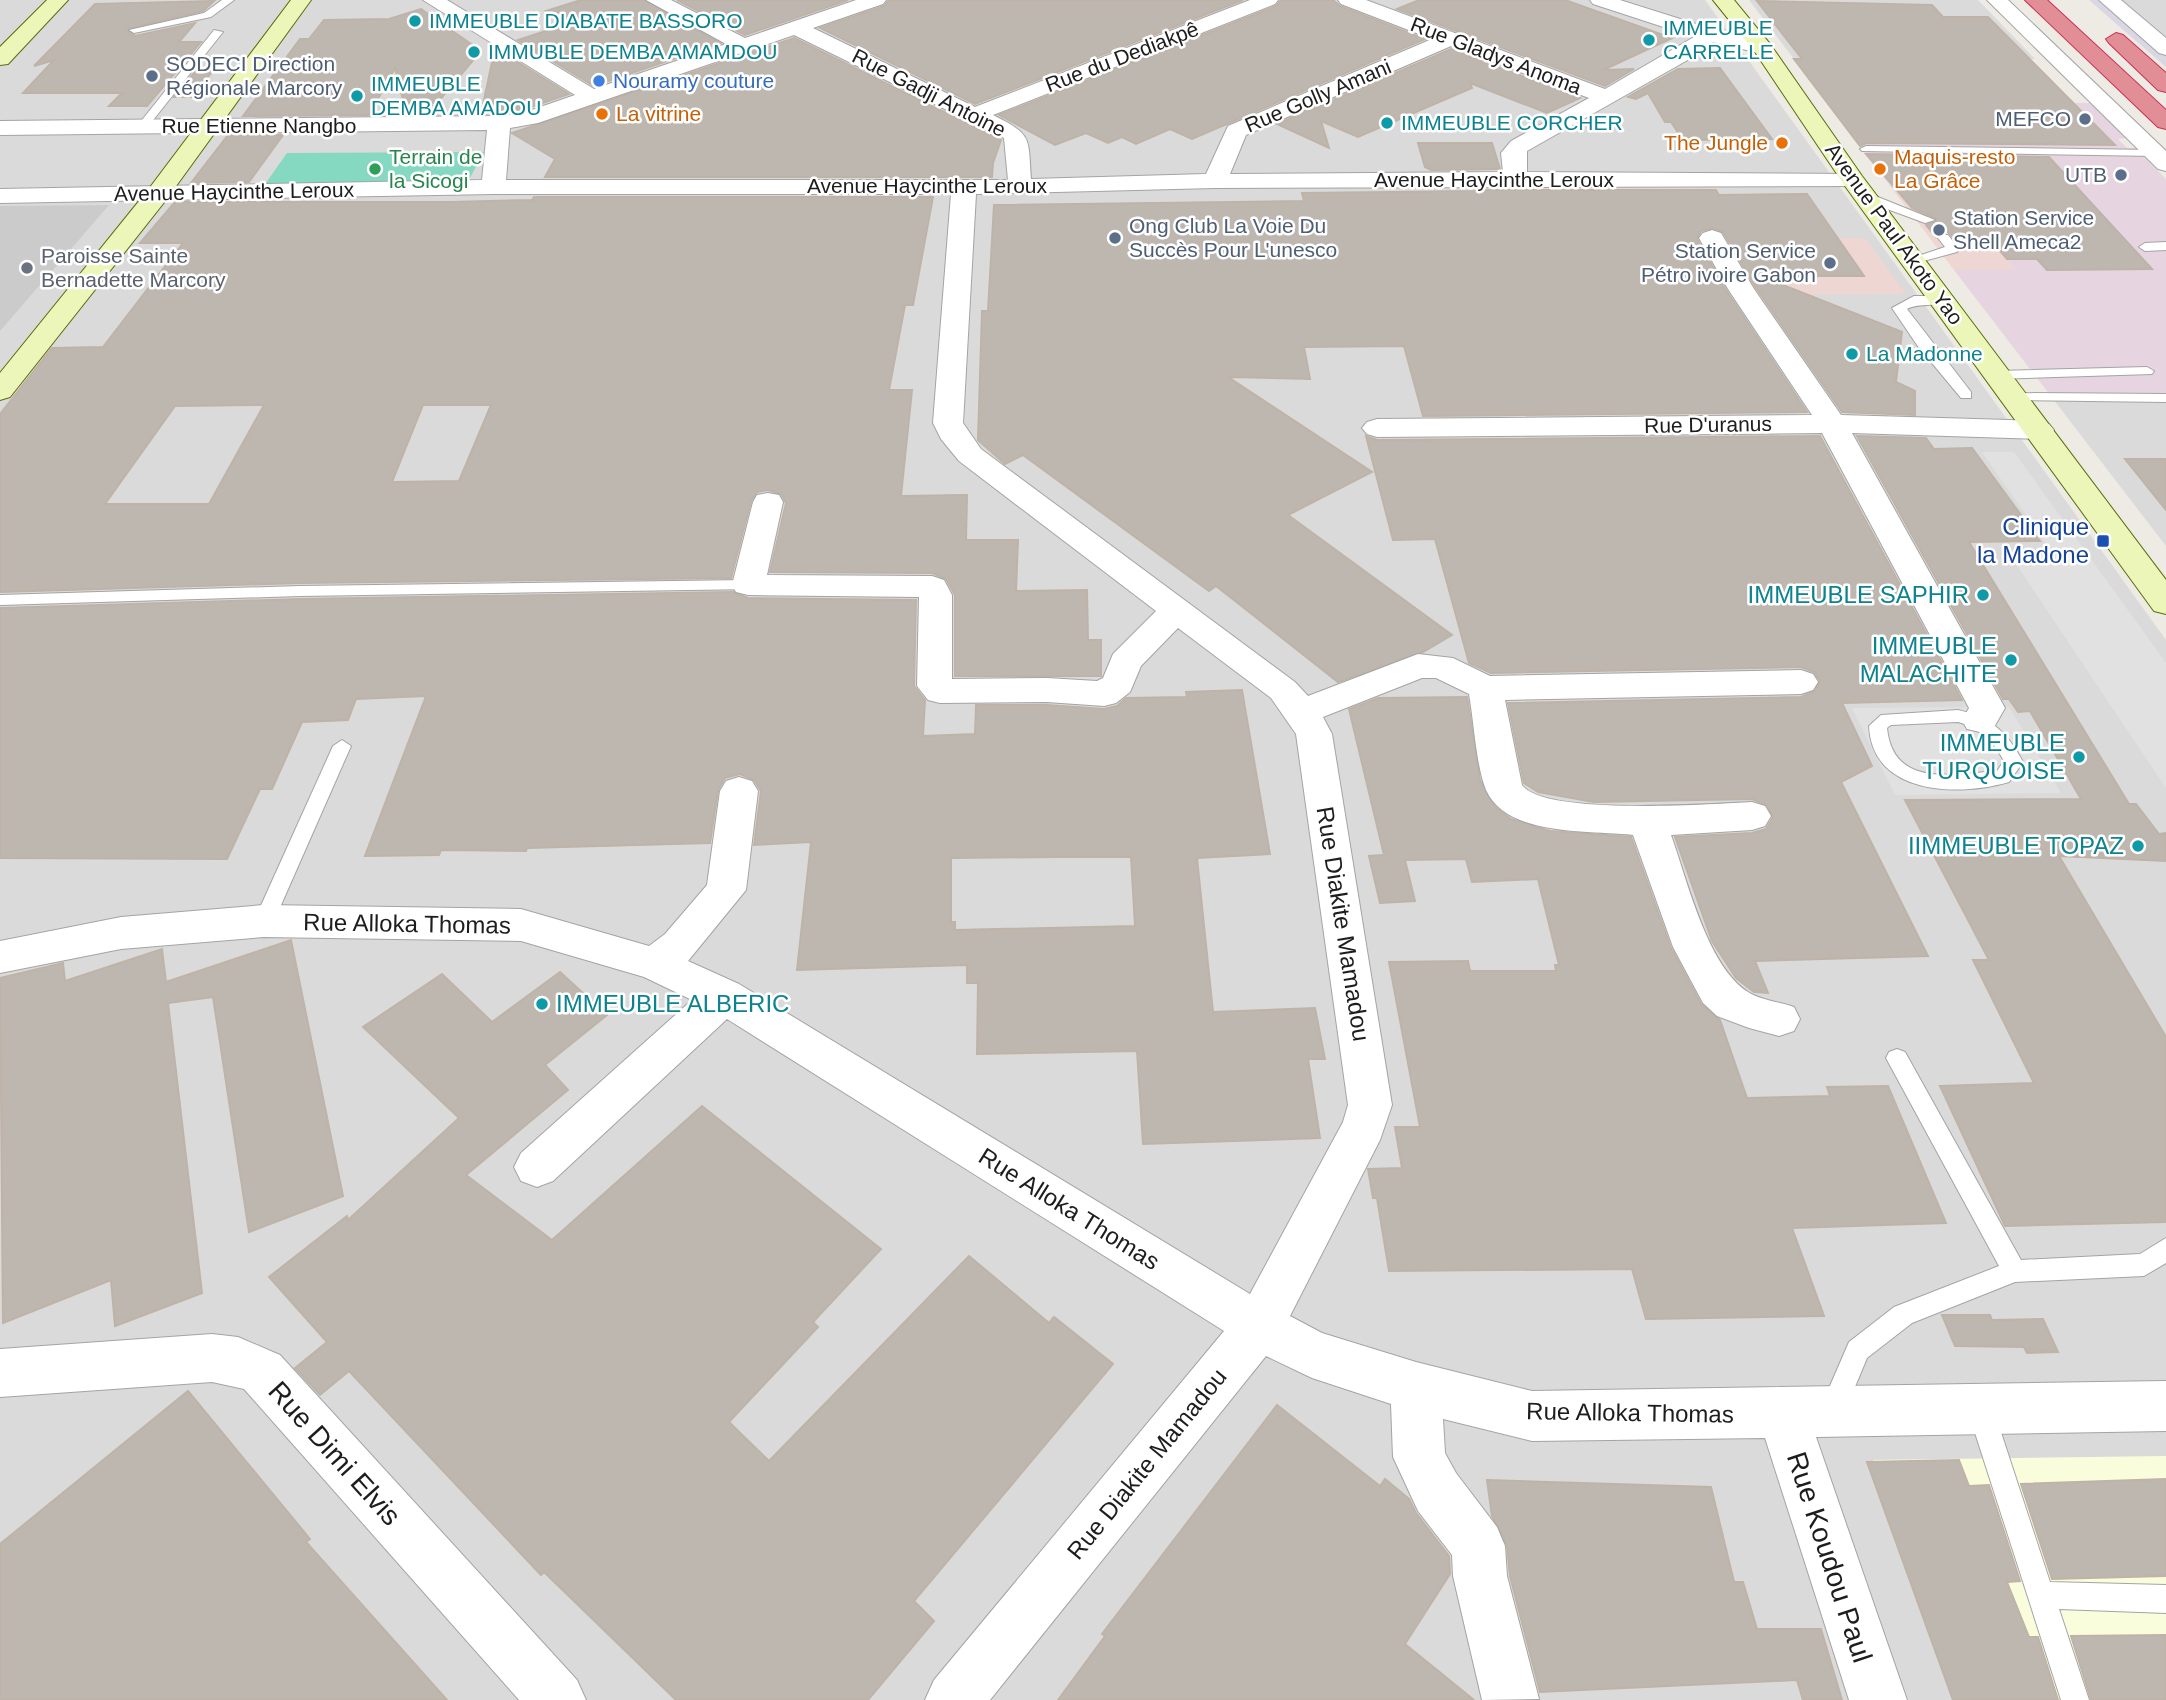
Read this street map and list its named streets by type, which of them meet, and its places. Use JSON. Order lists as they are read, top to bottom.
{
  "streets": {
    "street": [
      "Rue Gladys Anoma",
      "Rue du Dediakpê",
      "Rue Gadji Antoine",
      "Rue Golly Amani",
      "Rue Etienne Nangbo",
      "Avenue Haycinthe Leroux",
      "Avenue Paul Akoto Yao",
      "Rue D'uranus",
      "Rue Alloka Thomas",
      "Rue Diakite Mamadou",
      "Rue Dimi Elvis",
      "Rue Koudou Paul"
    ]
  },
  "crossings": [
    ["Rue Gladys Anoma", "Rue Golly Amani"],
    ["Rue du Dediakpê", "Rue Gadji Antoine"],
    ["Rue Gadji Antoine", "Rue Etienne Nangbo"],
    ["Rue Gadji Antoine", "Avenue Haycinthe Leroux"],
    ["Rue Golly Amani", "Avenue Haycinthe Leroux"],
    ["Avenue Haycinthe Leroux", "Avenue Paul Akoto Yao"],
    ["Avenue Haycinthe Leroux", "Rue Diakite Mamadou"],
    ["Avenue Paul Akoto Yao", "Rue D'uranus"],
    ["Rue Alloka Thomas", "Rue Diakite Mamadou"],
    ["Rue Alloka Thomas", "Rue Koudou Paul"]
  ],
  "places": {
    "other": [
      "IMMEUBLE DIABATE BASSORO",
      "IMMEUBLE CARRELLE",
      "IMMUBLE DEMBA AMAMDOU",
      "SODECI Direction Régionale Marcory",
      "Nouramy couture",
      "IMMEUBLE DEMBA AMADOU",
      "La vitrine",
      "MEFCO",
      "IMMEUBLE CORCHER",
      "The Jungle",
      "Terrain de la Sicogi",
      "Maquis-resto La Grâce",
      "UTB",
      "Station Service Shell Ameca2",
      "Ong Club La Voie Du Succès Pour L'unesco",
      "Station Service Pétro ivoire Gabon",
      "Paroisse Sainte Bernadette Marcory",
      "La Madonne",
      "IMMEUBLE SAPHIR",
      "IMMEUBLE MALACHITE",
      "IMMEUBLE TURQUOISE",
      "IIMMEUBLE TOPAZ",
      "IMMEUBLE ALBERIC"
    ],
    "transit": ["Clinique la Madone"]
  }
}
